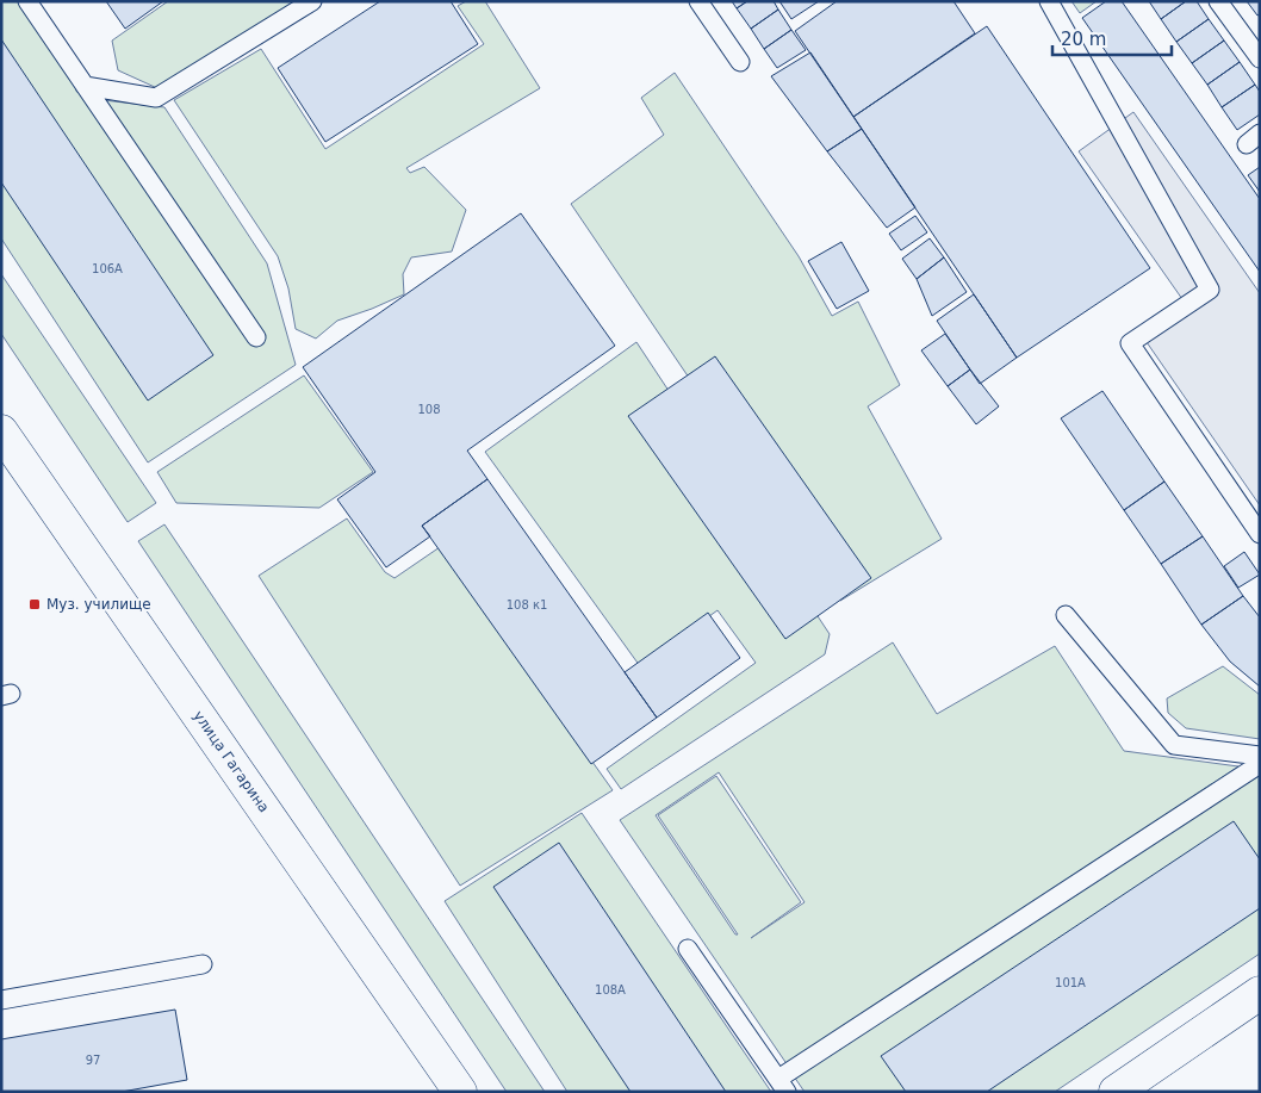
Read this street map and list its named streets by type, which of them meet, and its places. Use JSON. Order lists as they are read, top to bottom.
{
  "streets": {
    "main road": ["улица Гагарина"]
  },
  "places": {
    "transit": ["Муз. училище"]
  },
  "house_numbers": [
    "106А",
    "108",
    "108 к1",
    "101А",
    "108А",
    "97"
  ],
  "scale_bar": "20 m"
}
